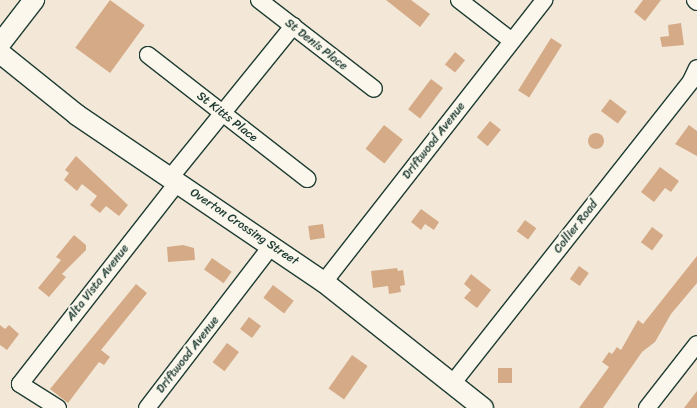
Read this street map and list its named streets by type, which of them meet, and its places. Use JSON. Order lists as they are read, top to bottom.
{
  "streets": {
    "main road": ["Overton Crossing Street"],
    "street": [
      "St Denis Place",
      "St Kitts Place",
      "Driftwood Avenue",
      "Collier Road",
      "Alta Vista Avenue"
    ]
  },
  "crossings": [
    ["St Denis Place", "Alta Vista Avenue"],
    ["St Kitts Place", "Alta Vista Avenue"],
    ["Driftwood Avenue", "Overton Crossing Street"],
    ["Overton Crossing Street", "Collier Road"],
    ["Overton Crossing Street", "Alta Vista Avenue"]
  ]
}
